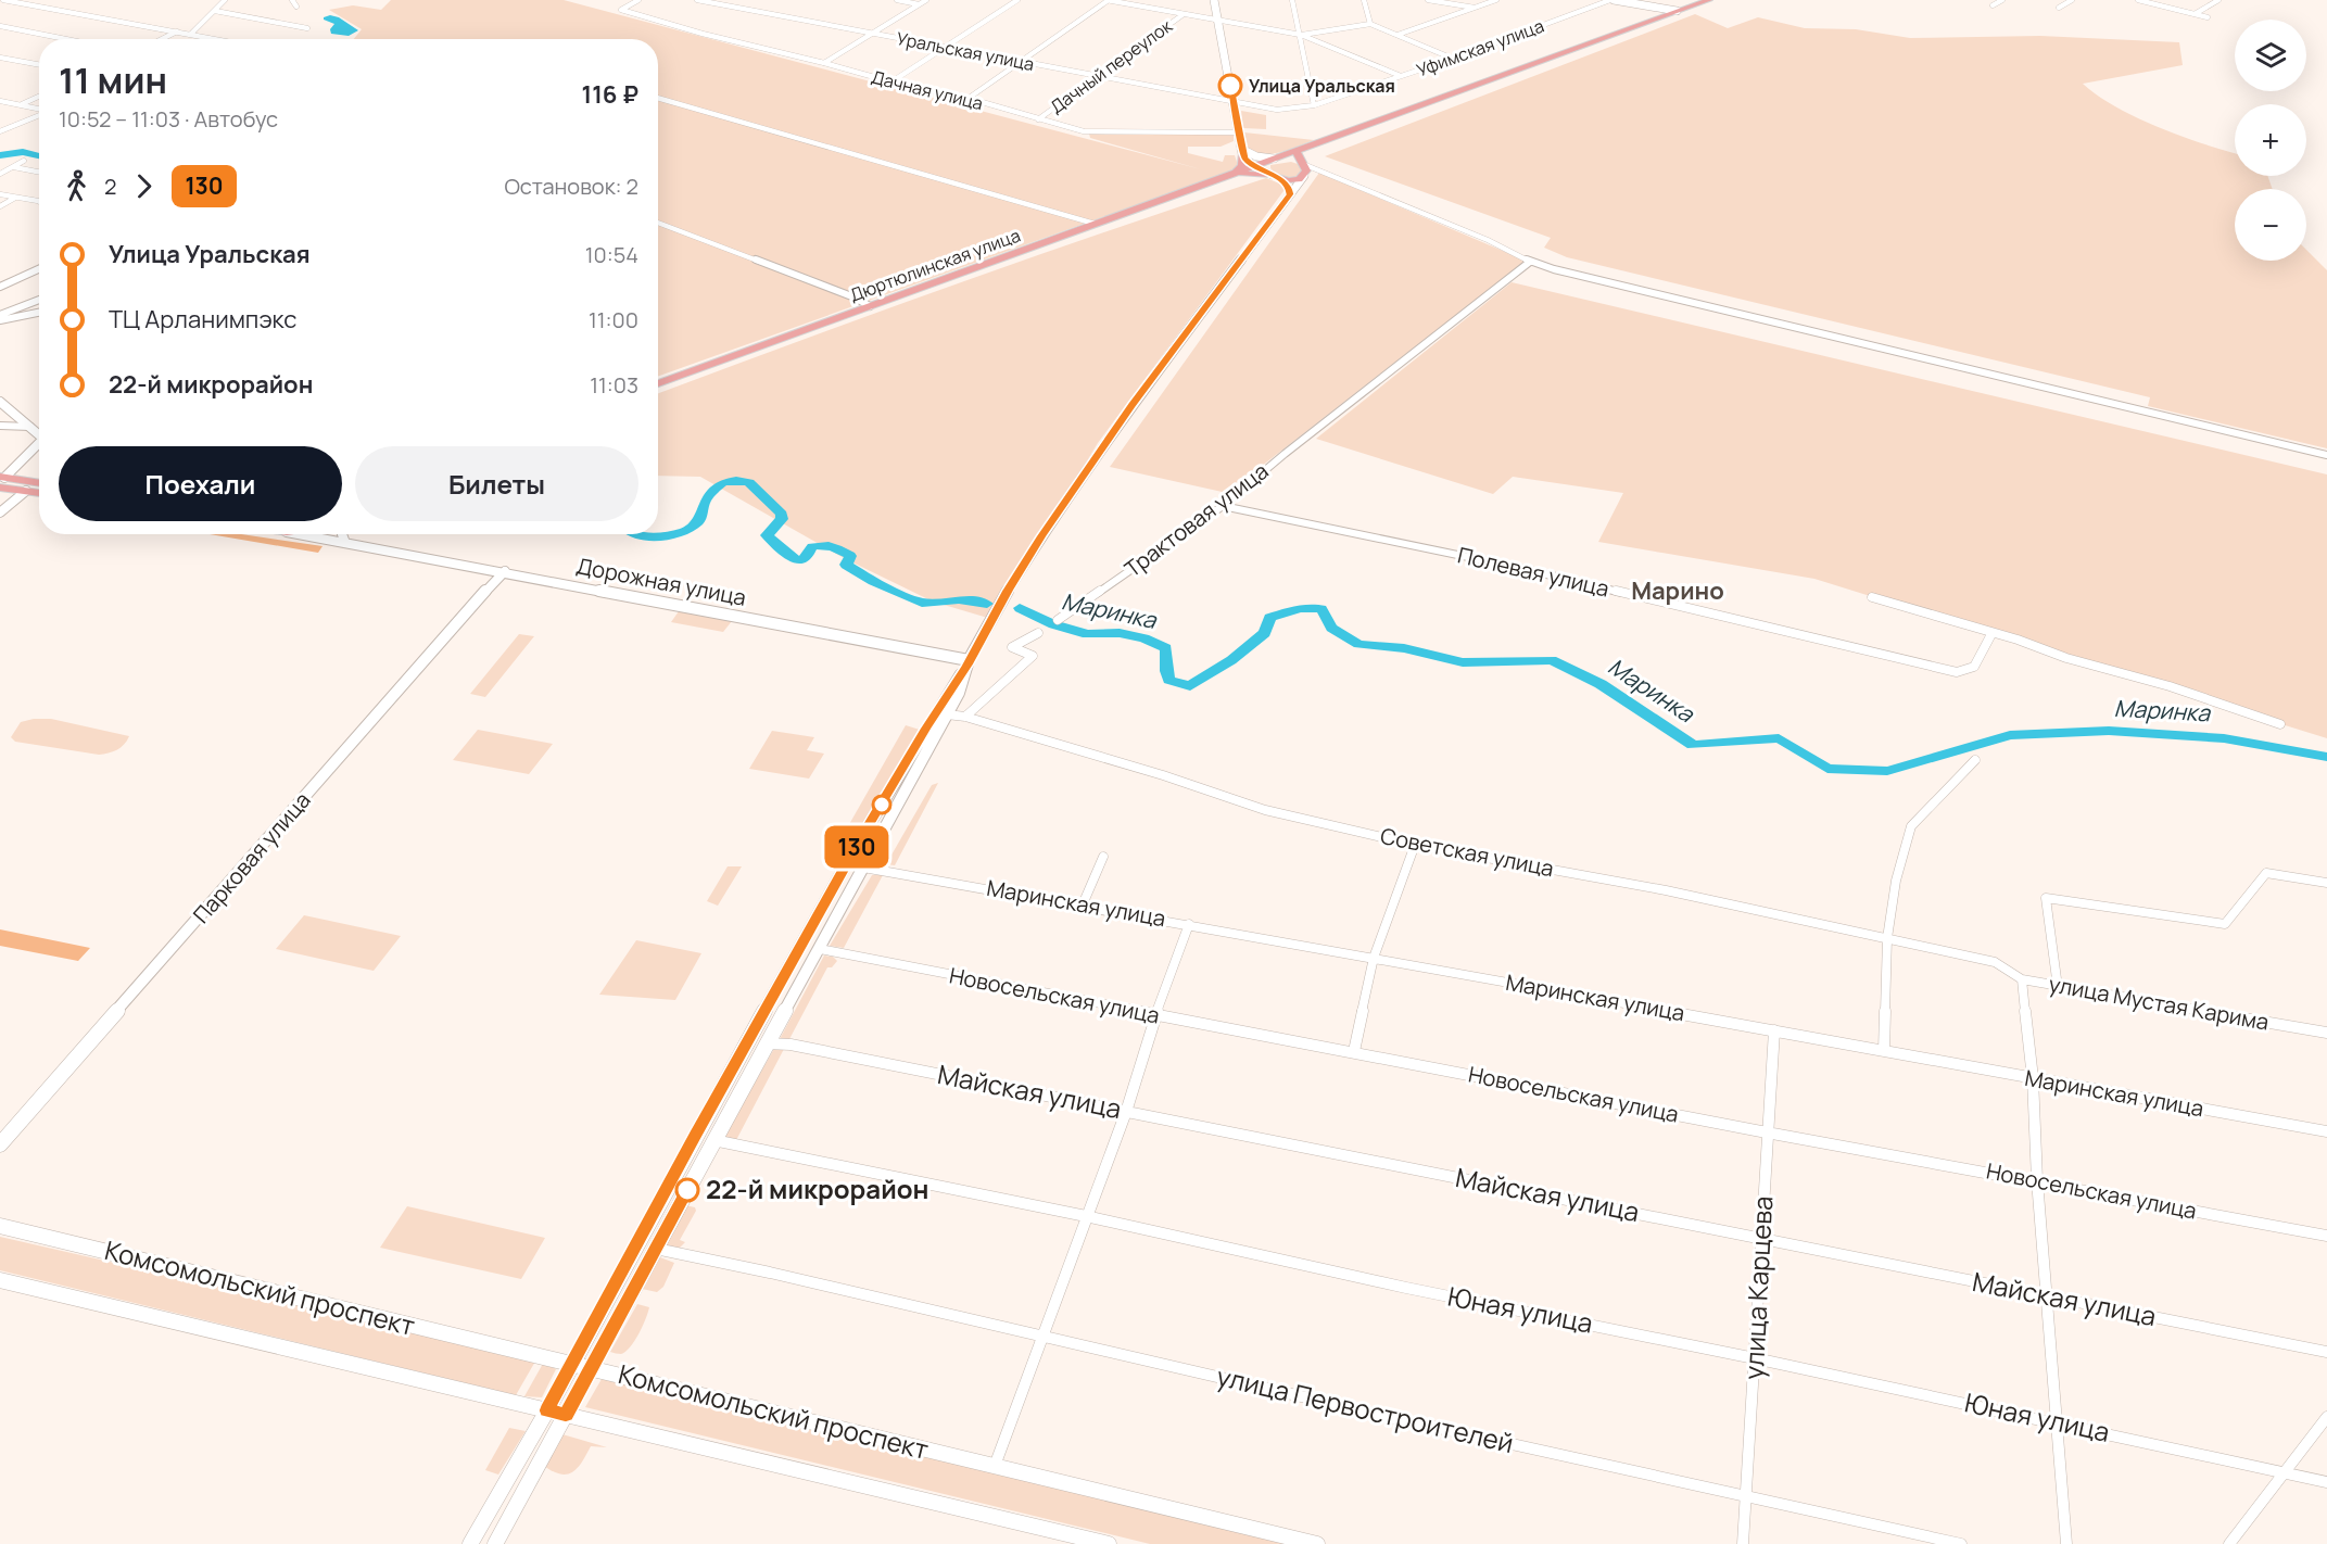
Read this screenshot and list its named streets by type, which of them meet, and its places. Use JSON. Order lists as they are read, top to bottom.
{
  "streets": {
    "main road": [
      "Дюртюлинская улица",
      "Дорожная улица",
      "Парковая улица",
      "Комсомольский проспект"
    ],
    "street": [
      "Уфимская улица",
      "Уральская улица",
      "Дачный переулок",
      "Дачная улица",
      "Трактовая улица",
      "Полевая улица",
      "Советская улица",
      "Маринская улица",
      "Новосельская улица",
      "улица Мустая Карима",
      "Майская улица",
      "улица Карцева",
      "Юная улица",
      "улица Первостроителей"
    ]
  },
  "crossings": [
    ["Уфимская улица", "Уральская улица"],
    ["Уральская улица", "Дачный переулок"],
    ["Дачный переулок", "Дачная улица"],
    ["Трактовая улица", "Полевая улица"],
    ["Дорожная улица", "Парковая улица"],
    ["Советская улица", "улица Мустая Карима"],
    ["Маринская улица", "улица Карцева"],
    ["Новосельская улица", "улица Карцева"],
    ["Майская улица", "улица Карцева"],
    ["улица Карцева", "Юная улица"],
    ["улица Карцева", "улица Первостроителей"]
  ],
  "districts": ["Марино"],
  "water": ["Маринка"],
  "places": ["Улица Уральская", "22-й микрорайон"],
  "lines": ["bus line 130"],
  "page": {
    "on_map": "130",
    "map_buttons": ["+", "−"],
    "heading": ["11 мин", "10:52 – 11:03 · Автобус", "116 ₽"],
    "legs": ["2", "130", "Остановок: 2"],
    "list": [
      {
        "name": "Улица Уральская",
        "value": "10:54"
      },
      {
        "name": "ТЦ Арланимпэкс",
        "value": "11:00"
      },
      {
        "name": "22-й микрорайон",
        "value": "11:03"
      }
    ],
    "buttons": ["Поехали", "Билеты"]
  }
}
